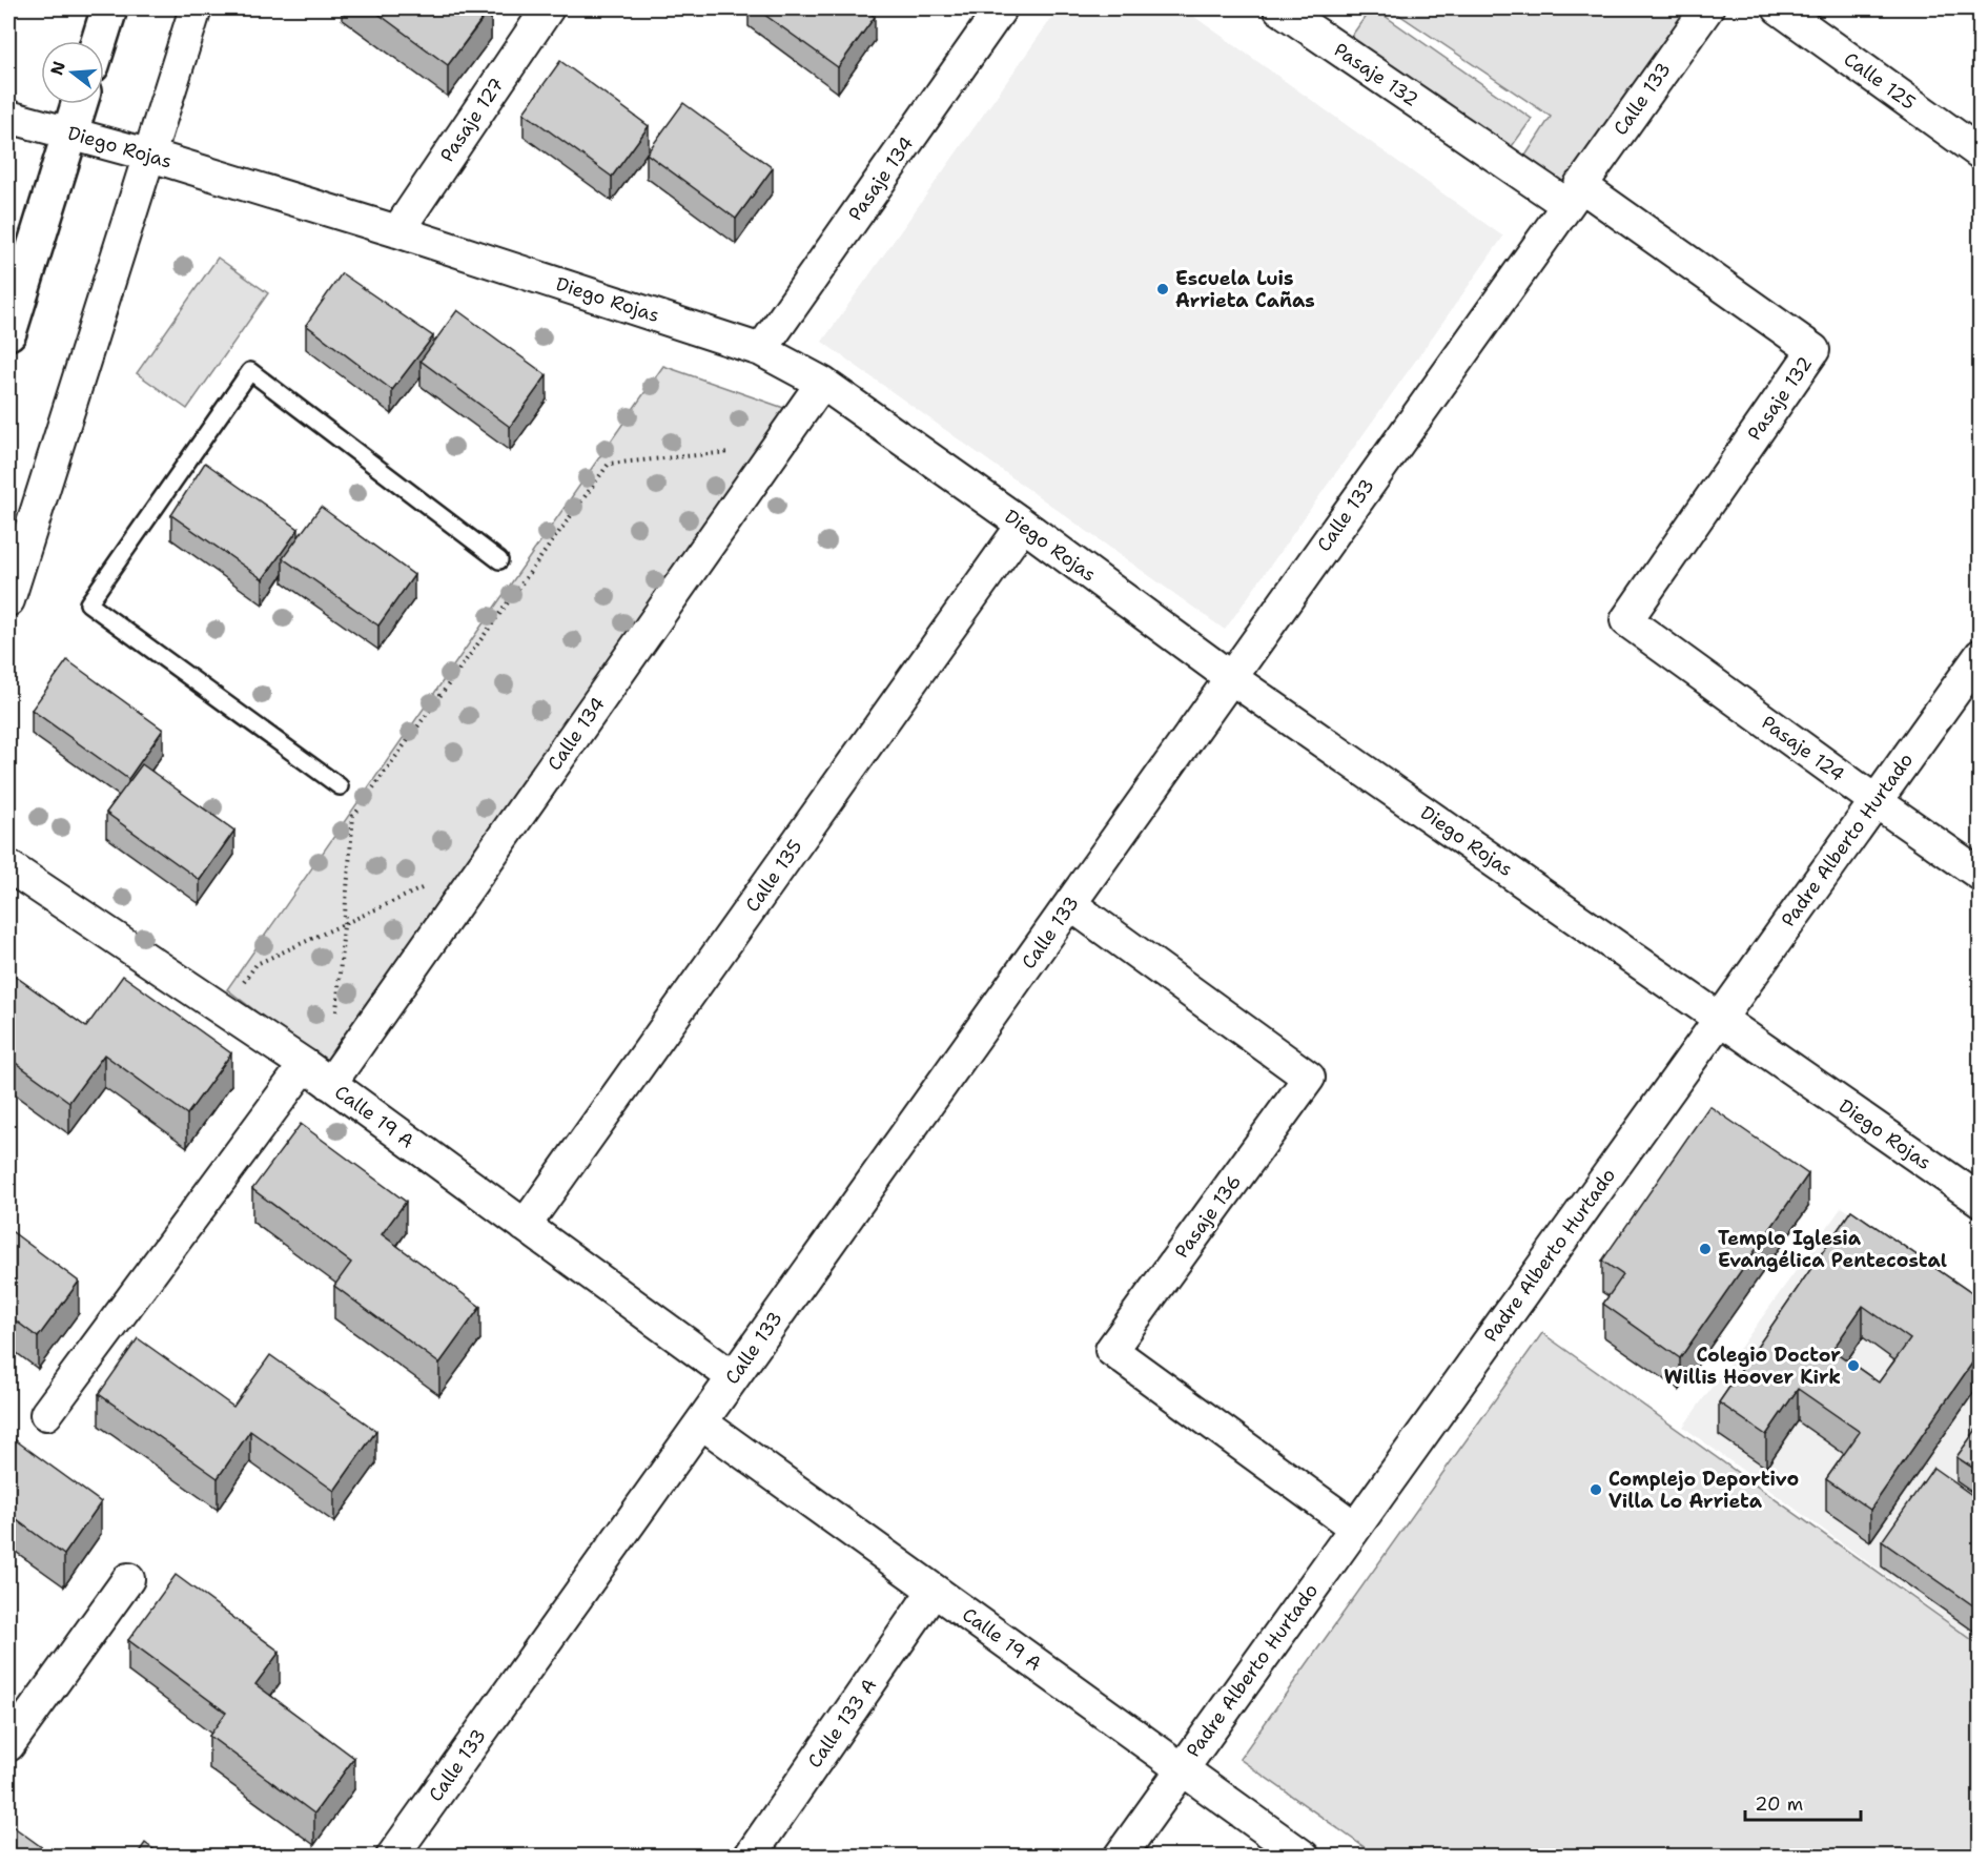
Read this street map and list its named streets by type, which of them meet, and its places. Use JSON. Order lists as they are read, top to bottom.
{
  "streets": {
    "street": [
      "Pasaje 132",
      "Calle 125",
      "Calle 133",
      "Pasaje 127",
      "Diego Rojas",
      "Pasaje 134",
      "Calle 134",
      "Pasaje 124",
      "Padre Alberto Hurtado",
      "Calle 135",
      "Calle 19 A",
      "Pasaje 136",
      "Calle 133 A"
    ]
  },
  "crossings": [
    ["Pasaje 132", "Calle 133"],
    ["Pasaje 132", "Pasaje 124"],
    ["Calle 133", "Diego Rojas"],
    ["Calle 133", "Calle 19 A"],
    ["Calle 133", "Pasaje 136"],
    ["Pasaje 127", "Diego Rojas"],
    ["Diego Rojas", "Pasaje 134"],
    ["Diego Rojas", "Calle 134"],
    ["Diego Rojas", "Padre Alberto Hurtado"],
    ["Diego Rojas", "Calle 135"],
    ["Calle 134", "Calle 19 A"],
    ["Pasaje 124", "Padre Alberto Hurtado"],
    ["Padre Alberto Hurtado", "Calle 19 A"],
    ["Padre Alberto Hurtado", "Pasaje 136"],
    ["Calle 135", "Calle 19 A"],
    ["Calle 19 A", "Calle 133 A"]
  ],
  "places": [
    "Escuela Luis Arrieta Cañas",
    "Templo Iglesia Evangélica Pentecostal",
    "Colegio Doctor Willis Hoover Kirk",
    "Complejo Deportivo Villa Lo Arrieta"
  ],
  "scale_bar": "20 m",
  "north": "left"
}
